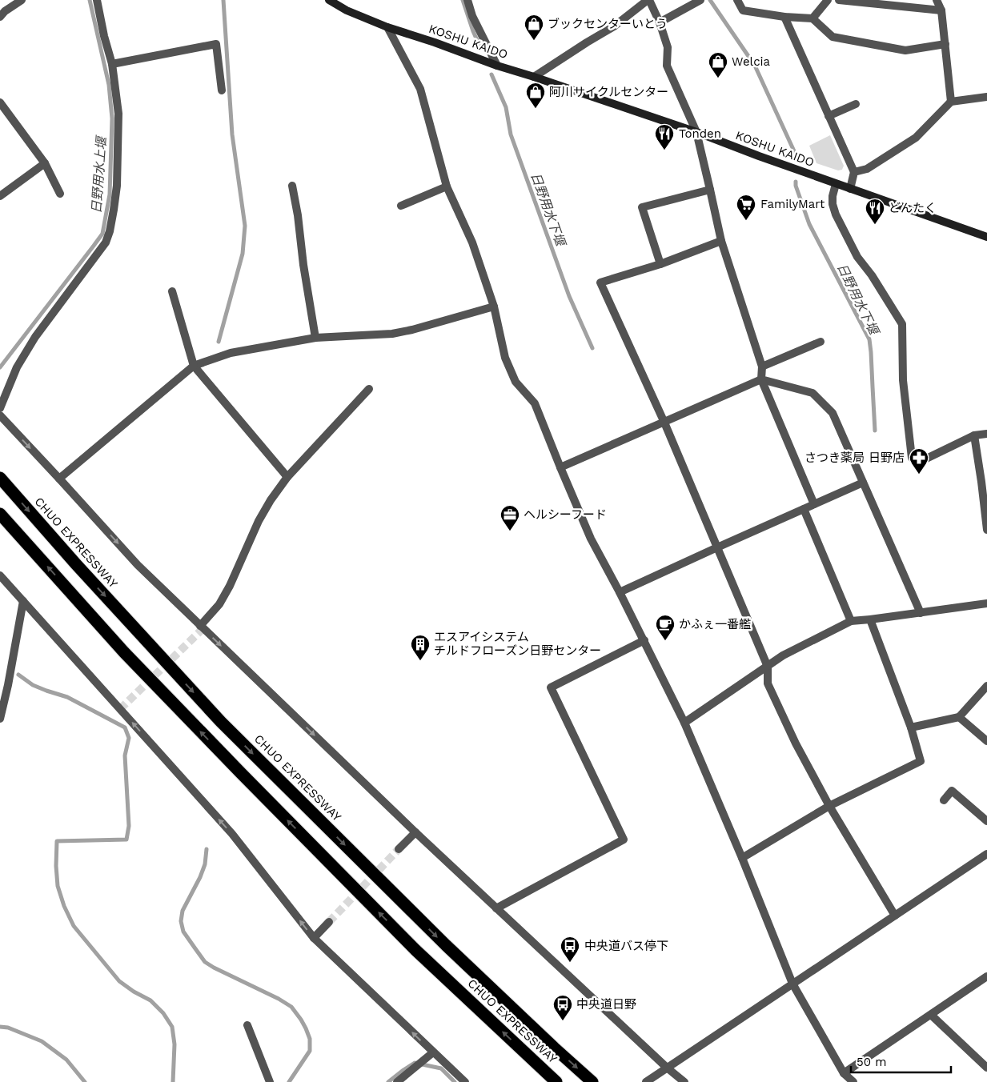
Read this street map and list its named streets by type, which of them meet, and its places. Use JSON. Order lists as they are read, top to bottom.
{
  "streets": {
    "highway": ["CHUO EXPRESSWAY"],
    "main road": ["KOSHU KAIDO"]
  },
  "water": ["日野用水上堰", "日野用水下堰"],
  "places": {
    "shop": ["ブックセンターいとう", "Welcia", "阿川サイクルセンター"],
    "restaurant": ["Tonden", "どんたく"],
    "supermarket": ["FamilyMart"],
    "pharmacy": ["さつき薬局 日野店"],
    "office": ["ヘルシーフード"],
    "cafe": ["かふぇ一番艦"],
    "building": ["エスアイシステム チルドフローズン日野センター"],
    "bus stop": ["中央道バス停下", "中央道日野"]
  },
  "scale_bar": "50 m"
}
